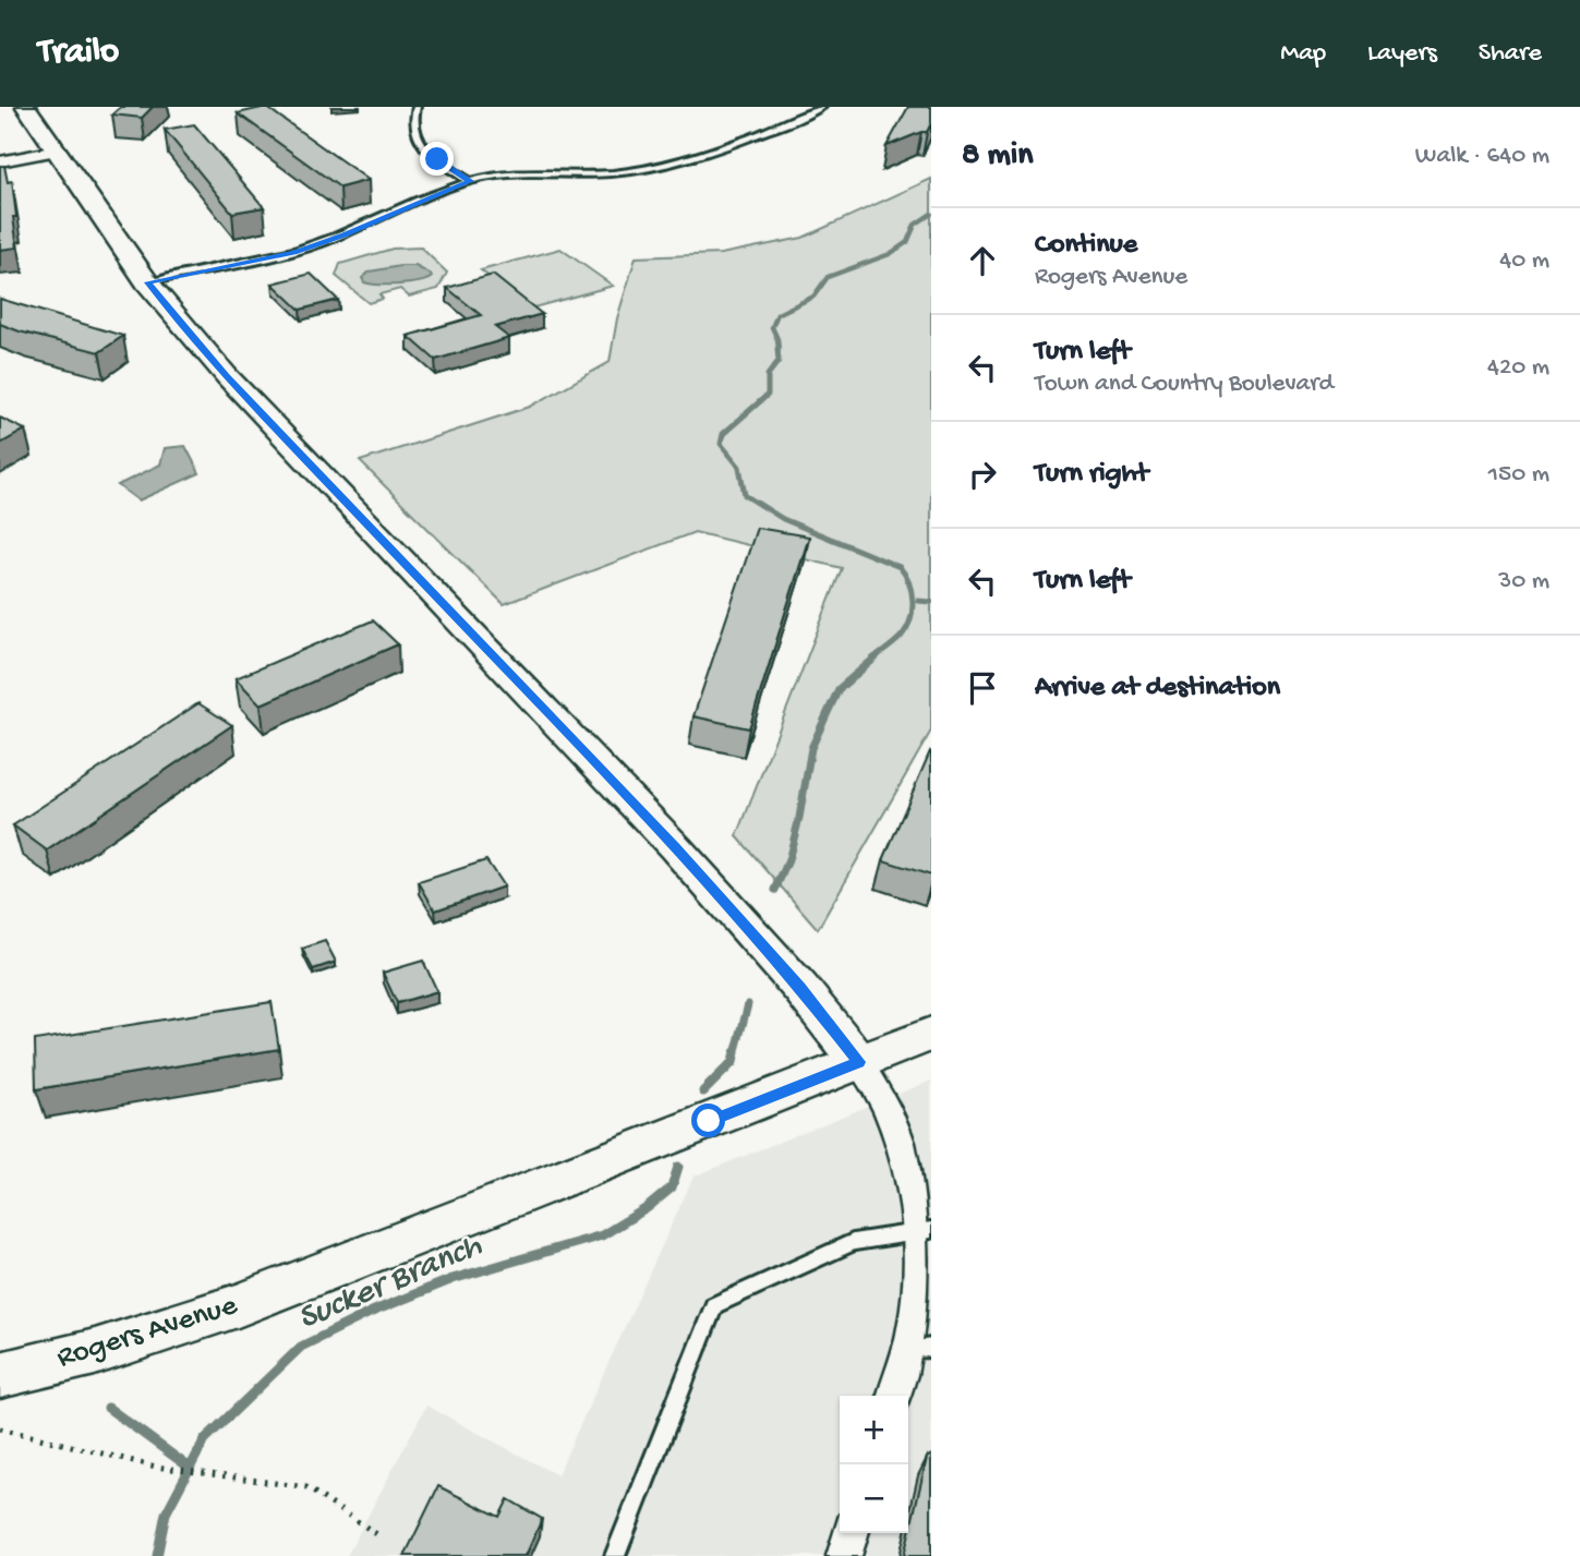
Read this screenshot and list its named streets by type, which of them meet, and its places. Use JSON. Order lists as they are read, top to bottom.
{
  "streets": {
    "street": ["Rogers Avenue"]
  },
  "water": ["Sucker Branch"],
  "page": {
    "header": "Trailo",
    "nav": ["Map", "Layers", "Share"],
    "heading": ["8 min", "Walk · 640 m"],
    "list": [
      ["Continue", "Rogers Avenue", "40 m"],
      ["Turn left", "Town and Country Boulevard", "420 m"],
      ["Turn right", "150 m"],
      ["Turn left", "30 m"],
      "Arrive at destination"
    ],
    "map_buttons": ["+", "−"]
  }
}
